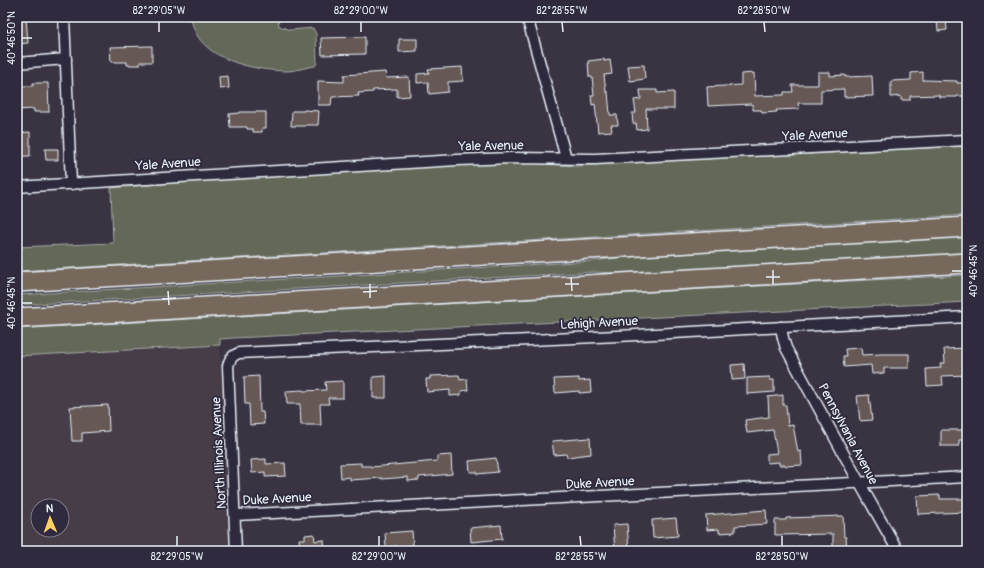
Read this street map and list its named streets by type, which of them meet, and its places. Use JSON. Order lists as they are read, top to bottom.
{
  "streets": {
    "street": [
      "Yale Avenue",
      "Lehigh Avenue",
      "Pennsylvania Avenue",
      "North Illinois Avenue",
      "Duke Avenue"
    ]
  },
  "crossings": [
    ["Lehigh Avenue", "Pennsylvania Avenue"],
    ["Lehigh Avenue", "North Illinois Avenue"],
    ["Pennsylvania Avenue", "Duke Avenue"],
    ["North Illinois Avenue", "Duke Avenue"]
  ],
  "north": "top",
  "coordinates": [
    "82°29'05\"W",
    "82°29'00\"W",
    "82°28'55\"W",
    "82°28'50\"W",
    "40°46'50\"N",
    "40°46'45\"N"
  ]
}
